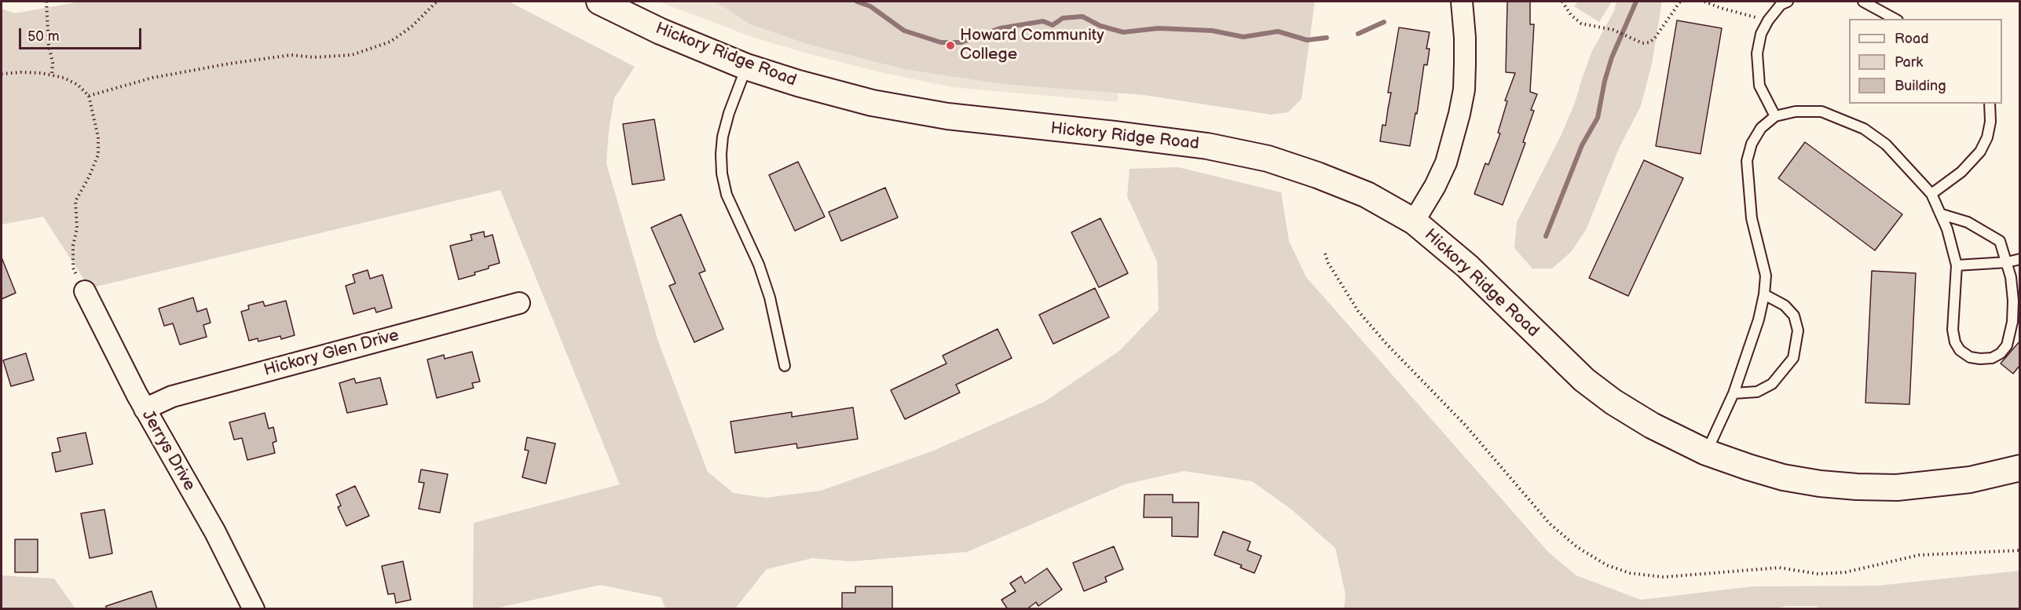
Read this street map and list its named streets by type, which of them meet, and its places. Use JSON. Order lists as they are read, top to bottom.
{
  "streets": {
    "street": ["Hickory Ridge Road", "Hickory Glen Drive", "Jerrys Drive"]
  },
  "crossings": [
    ["Hickory Glen Drive", "Jerrys Drive"]
  ],
  "places": ["Howard Community College"],
  "legend": ["Road", "Park", "Building"],
  "scale_bar": "50 m"
}
